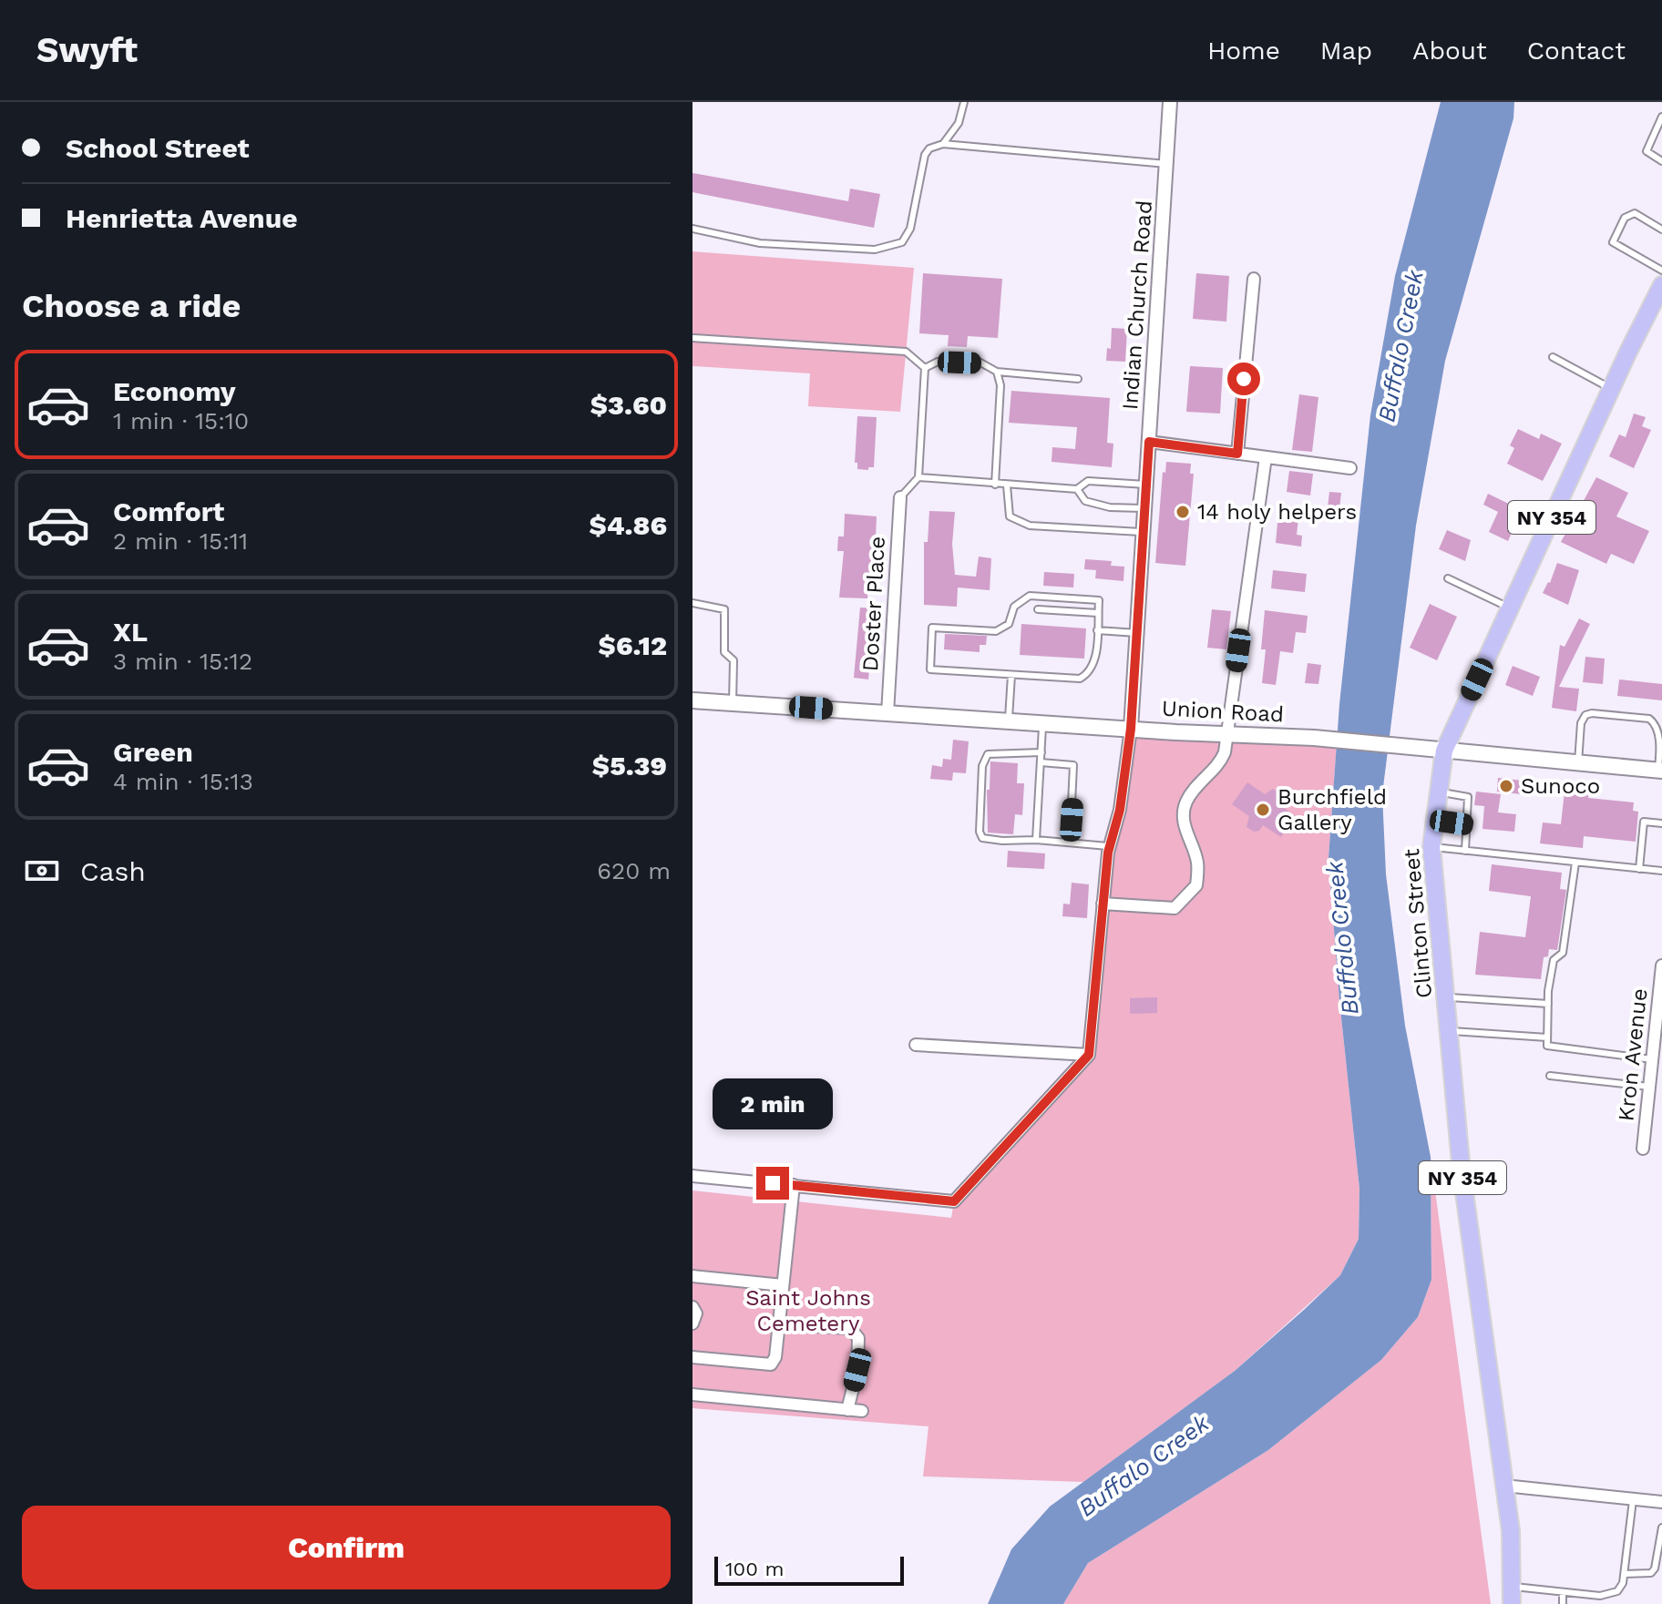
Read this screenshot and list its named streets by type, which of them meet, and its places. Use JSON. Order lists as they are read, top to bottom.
{
  "streets": {
    "main road": ["NY 354", "Union Road", "Clinton Street"],
    "street": ["Indian Church Road", "Doster Place", "Kron Avenue"]
  },
  "crossings": [
    ["Indian Church Road", "Union Road"],
    ["Doster Place", "Union Road"],
    ["Union Road", "Clinton Street"]
  ],
  "water": ["Buffalo Creek"],
  "parks": ["Saint Johns Cemetery"],
  "places": ["14 holy helpers", "Sunoco", "Burchfield Gallery"],
  "scale_bar": "100 m",
  "page": {
    "header": "Swyft",
    "nav": [
      "Home",
      "Map",
      "About",
      "Contact"
    ],
    "banner": ["School Street", "Henrietta Avenue"],
    "heading": "Choose a ride",
    "list": [
      {
        "name": "Economy",
        "note": "1 min · 15:10",
        "value": "$3.60"
      },
      {
        "name": "Comfort",
        "note": "2 min · 15:11",
        "value": "$4.86"
      },
      {
        "name": "XL",
        "note": "3 min · 15:12",
        "value": "$6.12"
      },
      {
        "name": "Green",
        "note": "4 min · 15:13",
        "value": "$5.39"
      }
    ],
    "pay": ["Cash", "620 m"],
    "bubble": "2 min",
    "buttons": "Confirm",
    "scale": "100 m"
  }
}
